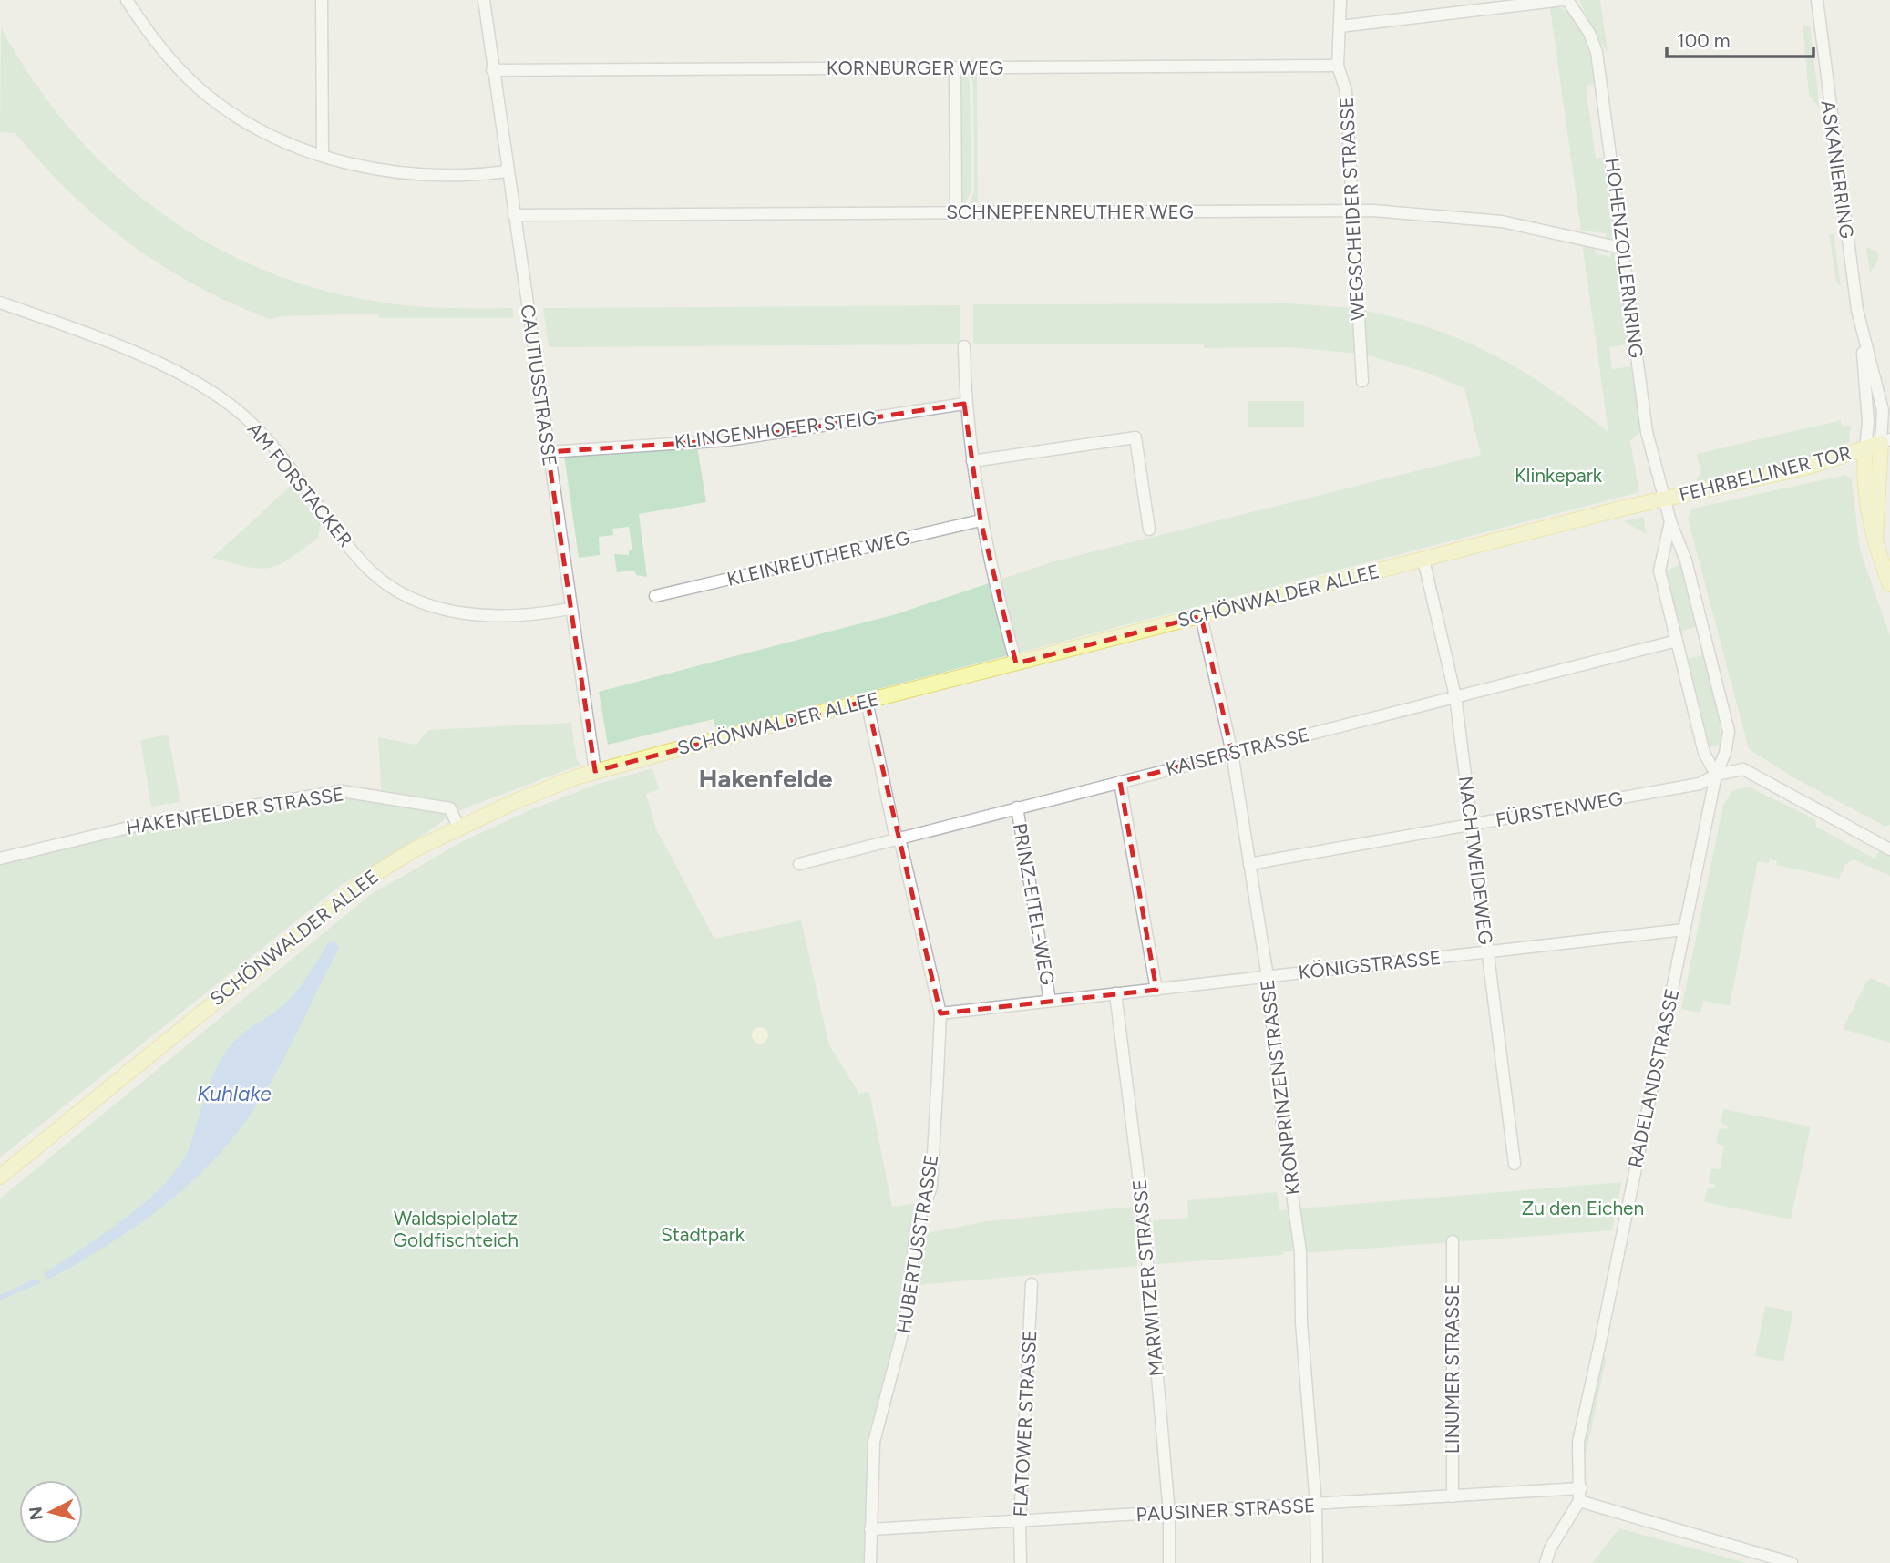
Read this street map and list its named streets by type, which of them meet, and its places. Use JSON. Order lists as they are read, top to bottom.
{
  "streets": {
    "main road": ["ASKANIERRING", "FEHRBELLINER TOR", "SCHÖNWALDER ALLEE"],
    "street": [
      "KORNBURGER WEG",
      "WEGSCHEIDER STRASSE",
      "SCHNEPFENREUTHER WEG",
      "HOHENZOLLERNRING",
      "CAUTIUSSTRASSE",
      "KLINGENHOFER STEIG",
      "AM FORSTACKER",
      "KLEINREUTHER WEG",
      "KAISERSTRASSE",
      "FÜRSTENWEG",
      "HAKENFELDER STRASSE",
      "NACHTWEIDEWEG",
      "PRINZ-EITEL-WEG",
      "KÖNIGSTRASSE",
      "RADELANDSTRASSE",
      "KRONPRINZENSTRASSE",
      "HUBERTUSSTRASSE",
      "MARWITZER STRASSE",
      "LINUMER STRASSE",
      "FLATOWER STRASSE",
      "PAUSINER STRASSE"
    ]
  },
  "crossings": [
    ["KORNBURGER WEG", "WEGSCHEIDER STRASSE"],
    ["KORNBURGER WEG", "CAUTIUSSTRASSE"],
    ["ASKANIERRING", "FEHRBELLINER TOR"],
    ["WEGSCHEIDER STRASSE", "SCHNEPFENREUTHER WEG"],
    ["SCHNEPFENREUTHER WEG", "HOHENZOLLERNRING"],
    ["SCHNEPFENREUTHER WEG", "CAUTIUSSTRASSE"],
    ["HOHENZOLLERNRING", "FEHRBELLINER TOR"],
    ["HOHENZOLLERNRING", "SCHÖNWALDER ALLEE"],
    ["HOHENZOLLERNRING", "KAISERSTRASSE"],
    ["HOHENZOLLERNRING", "FÜRSTENWEG"],
    ["HOHENZOLLERNRING", "RADELANDSTRASSE"],
    ["CAUTIUSSTRASSE", "KLINGENHOFER STEIG"],
    ["CAUTIUSSTRASSE", "AM FORSTACKER"],
    ["CAUTIUSSTRASSE", "SCHÖNWALDER ALLEE"],
    ["FEHRBELLINER TOR", "SCHÖNWALDER ALLEE"],
    ["SCHÖNWALDER ALLEE", "HAKENFELDER STRASSE"],
    ["SCHÖNWALDER ALLEE", "NACHTWEIDEWEG"],
    ["SCHÖNWALDER ALLEE", "KRONPRINZENSTRASSE"],
    ["SCHÖNWALDER ALLEE", "HUBERTUSSTRASSE"],
    ["KAISERSTRASSE", "NACHTWEIDEWEG"],
    ["KAISERSTRASSE", "PRINZ-EITEL-WEG"],
    ["KAISERSTRASSE", "KRONPRINZENSTRASSE"],
    ["KAISERSTRASSE", "HUBERTUSSTRASSE"],
    ["FÜRSTENWEG", "NACHTWEIDEWEG"],
    ["FÜRSTENWEG", "RADELANDSTRASSE"],
    ["FÜRSTENWEG", "KRONPRINZENSTRASSE"],
    ["NACHTWEIDEWEG", "KÖNIGSTRASSE"],
    ["PRINZ-EITEL-WEG", "KÖNIGSTRASSE"],
    ["KÖNIGSTRASSE", "RADELANDSTRASSE"],
    ["KÖNIGSTRASSE", "KRONPRINZENSTRASSE"],
    ["KÖNIGSTRASSE", "HUBERTUSSTRASSE"],
    ["KÖNIGSTRASSE", "MARWITZER STRASSE"],
    ["RADELANDSTRASSE", "PAUSINER STRASSE"],
    ["KRONPRINZENSTRASSE", "PAUSINER STRASSE"],
    ["HUBERTUSSTRASSE", "PAUSINER STRASSE"],
    ["MARWITZER STRASSE", "PAUSINER STRASSE"],
    ["LINUMER STRASSE", "PAUSINER STRASSE"],
    ["FLATOWER STRASSE", "PAUSINER STRASSE"]
  ],
  "districts": ["Hakenfelde"],
  "water": ["Kuhlake"],
  "parks": [
    "Klinkepark",
    "Zu den Eichen",
    "Waldspielplatz Goldfischteich",
    "Stadtpark"
  ],
  "scale_bar": "100 m",
  "north": "left"
}
